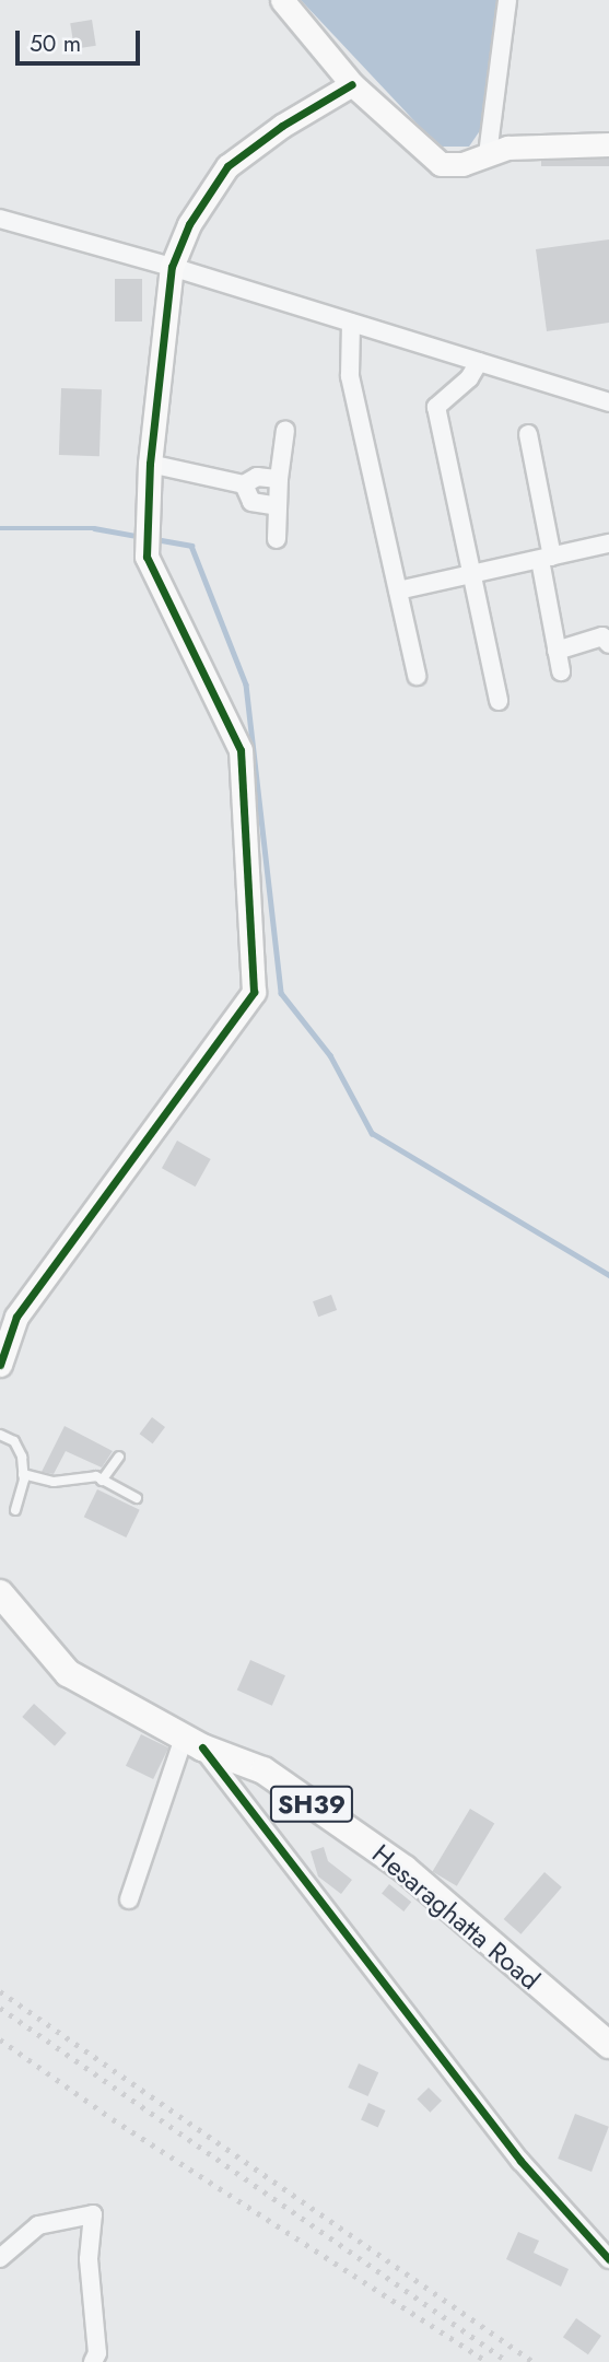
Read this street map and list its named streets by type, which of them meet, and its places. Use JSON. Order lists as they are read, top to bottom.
{
  "streets": {
    "main road": ["SH39", "Hesaraghatta Road"]
  },
  "scale_bar": "50 m"
}
